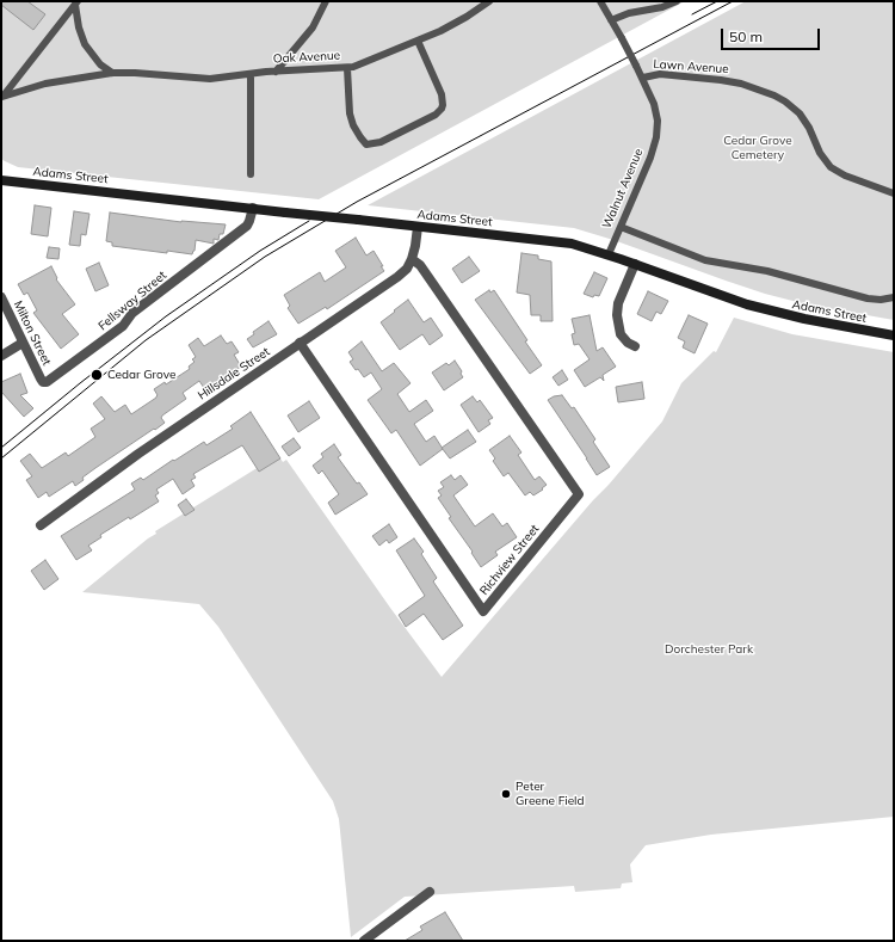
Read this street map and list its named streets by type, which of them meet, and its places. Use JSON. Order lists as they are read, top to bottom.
{
  "streets": {
    "main road": ["Adams Street"],
    "street": [
      "Fellsway Street",
      "Milton Street",
      "Hillsdale Street",
      "Richview Street"
    ],
    "lane": ["Oak Avenue", "Lawn Avenue", "Walnut Avenue"]
  },
  "crossings": [
    ["Lawn Avenue", "Walnut Avenue"],
    ["Adams Street", "Walnut Avenue"],
    ["Adams Street", "Fellsway Street"],
    ["Adams Street", "Hillsdale Street"],
    ["Fellsway Street", "Milton Street"],
    ["Hillsdale Street", "Richview Street"]
  ],
  "parks": ["Cedar Grove Cemetery", "Dorchester Park"],
  "places": ["Cedar Grove", "Peter Greene Field"],
  "scale_bar": "50 m"
}
